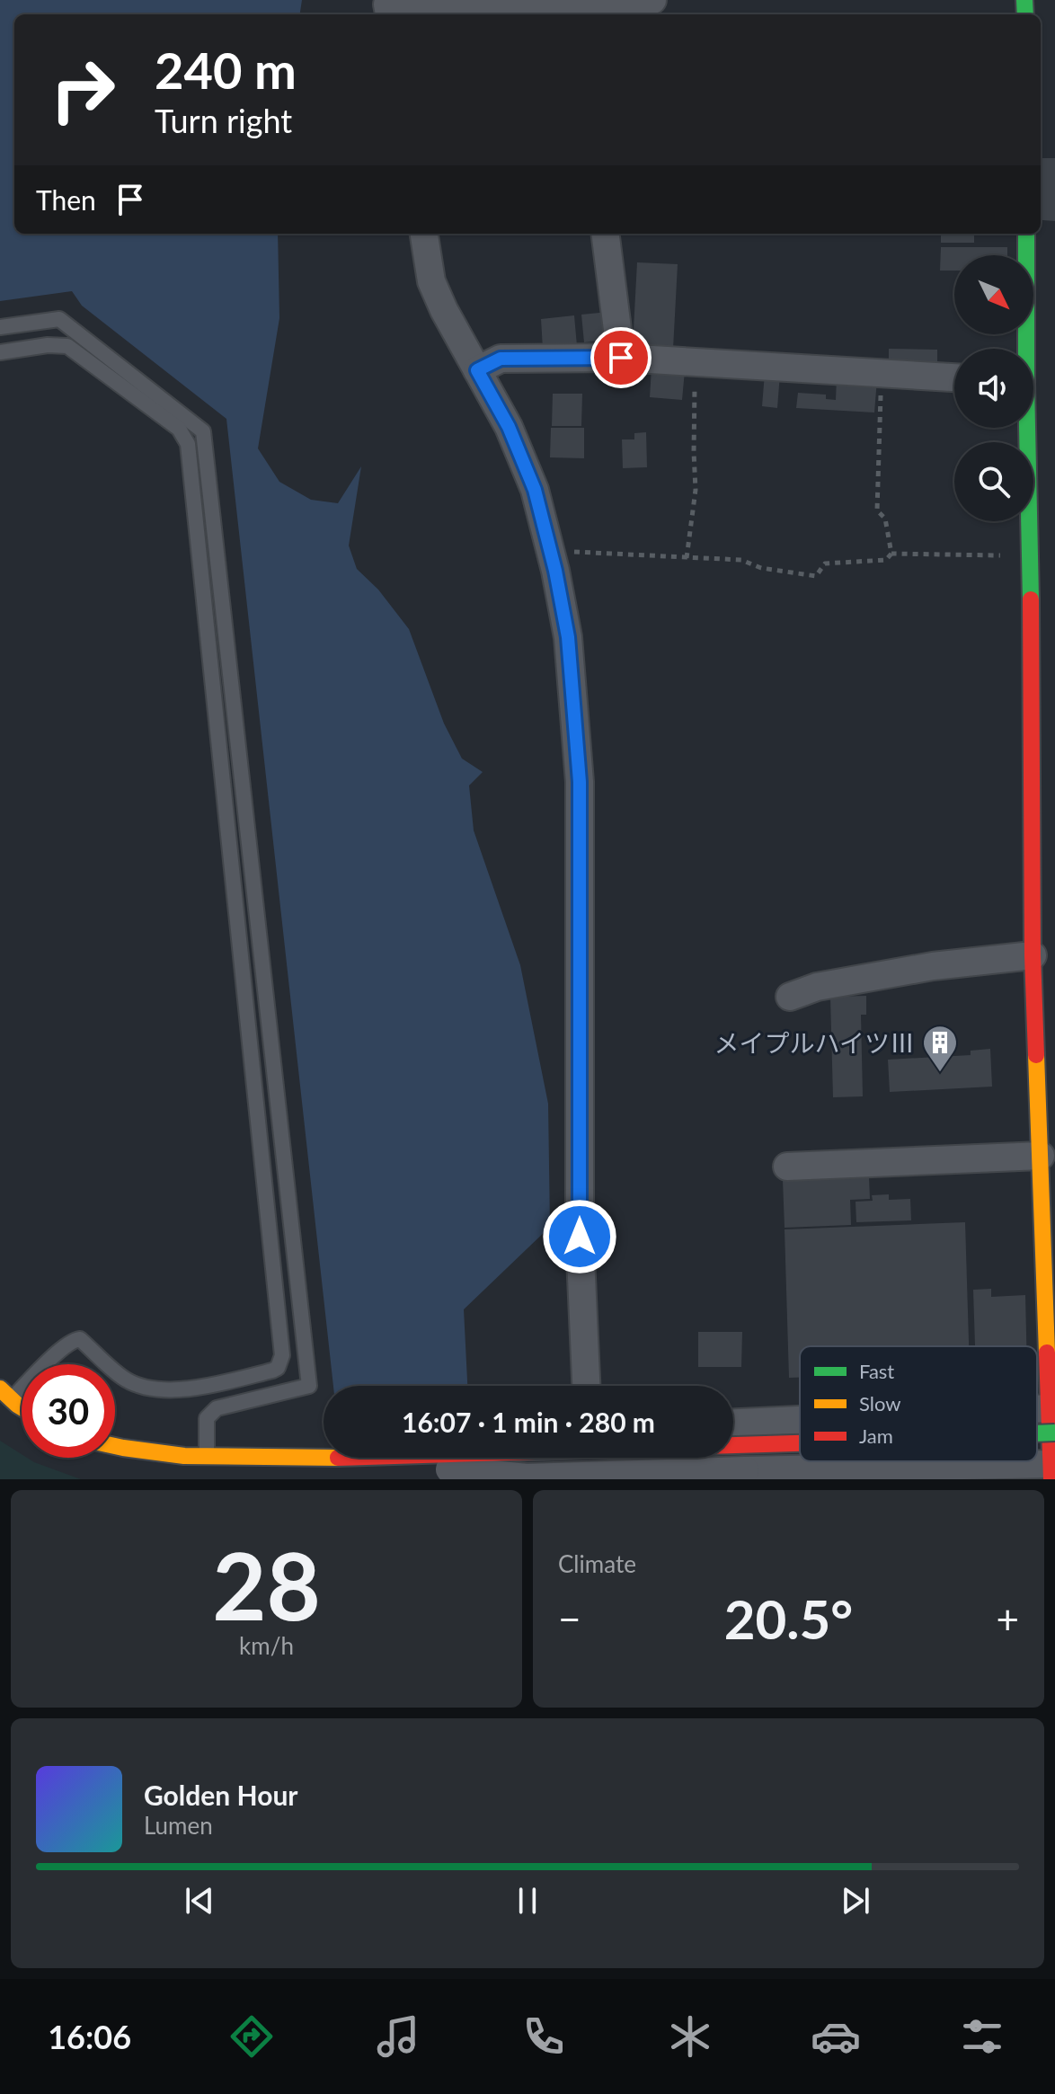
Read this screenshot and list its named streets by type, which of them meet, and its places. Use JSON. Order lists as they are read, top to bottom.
{
  "places": {
    "building": ["メイプルハイツⅢ"]
  },
  "legend": ["Fast", "Slow", "Jam"],
  "north": "bottom right",
  "page": {
    "turn": ["240 m", "Turn right"],
    "then": "Then",
    "limit": "30",
    "trip": "16:07 · 1 min · 280 m",
    "tile": [
      ["28", "km/h"],
      "Climate"
    ],
    "heat": ["−", "20.5°", "+"],
    "song": ["Golden Hour", "Lumen"],
    "tabs": "16:06"
  }
}
